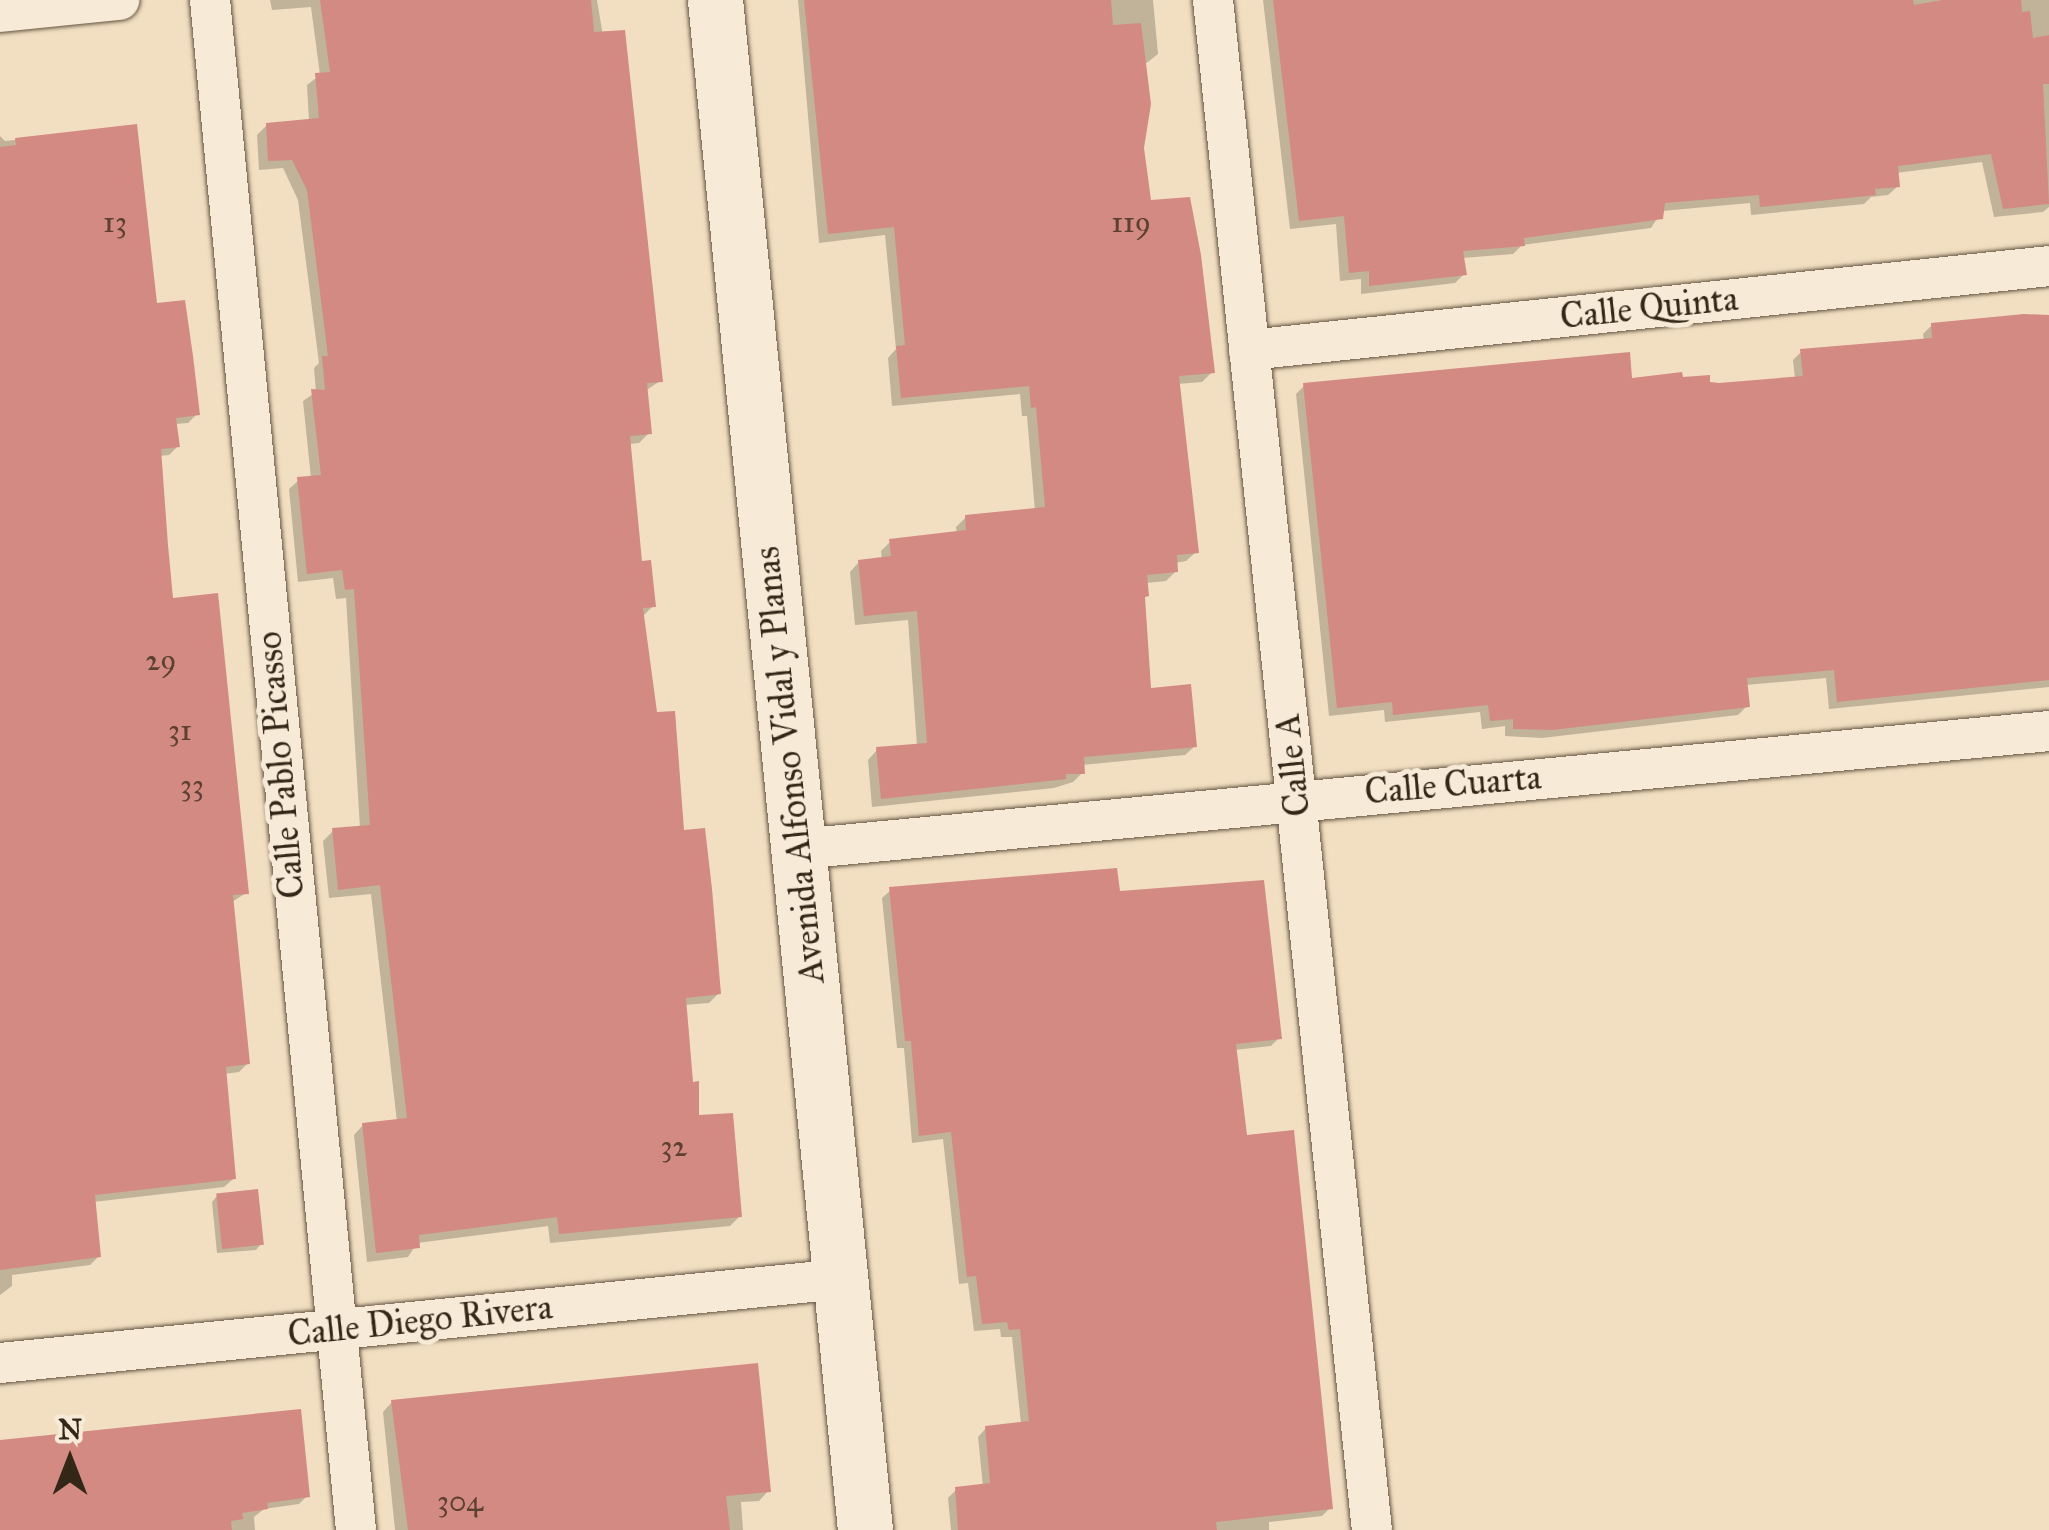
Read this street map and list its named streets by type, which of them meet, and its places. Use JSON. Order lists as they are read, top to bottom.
{
  "streets": {
    "street": [
      "Calle Quinta",
      "Calle Pablo Picasso",
      "Avenida Alfonso Vidal y Planas",
      "Calle A",
      "Calle Cuarta",
      "Calle Diego Rivera"
    ]
  },
  "crossings": [
    ["Calle Quinta", "Calle A"],
    ["Calle Pablo Picasso", "Calle Diego Rivera"],
    ["Avenida Alfonso Vidal y Planas", "Calle Cuarta"],
    ["Avenida Alfonso Vidal y Planas", "Calle Diego Rivera"],
    ["Calle A", "Calle Cuarta"]
  ],
  "house_numbers": [
    "13",
    "119",
    "29",
    "31",
    "33",
    "32",
    "304"
  ],
  "north": "top"
}
